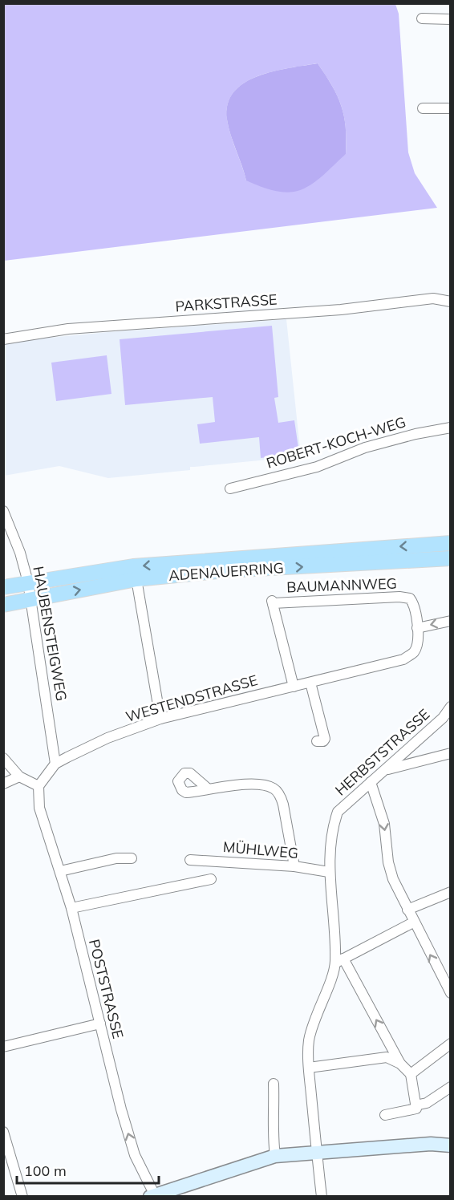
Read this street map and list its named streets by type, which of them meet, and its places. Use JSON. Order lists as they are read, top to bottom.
{
  "streets": {
    "main road": ["ADENAUERRING"],
    "street": [
      "PARKSTRASSE",
      "ROBERT-KOCH-WEG",
      "BAUMANNWEG",
      "HAUBENSTEIGWEG",
      "WESTENDSTRASSE",
      "HERBSTSTRASSE",
      "MÜHLWEG",
      "POSTSTRASSE"
    ]
  },
  "crossings": [
    ["ADENAUERRING", "HAUBENSTEIGWEG"],
    ["BAUMANNWEG", "WESTENDSTRASSE"],
    ["HAUBENSTEIGWEG", "WESTENDSTRASSE"],
    ["WESTENDSTRASSE", "POSTSTRASSE"],
    ["HERBSTSTRASSE", "MÜHLWEG"]
  ],
  "one_way": ["POSTSTRASSE"],
  "scale_bar": "100 m"
}
